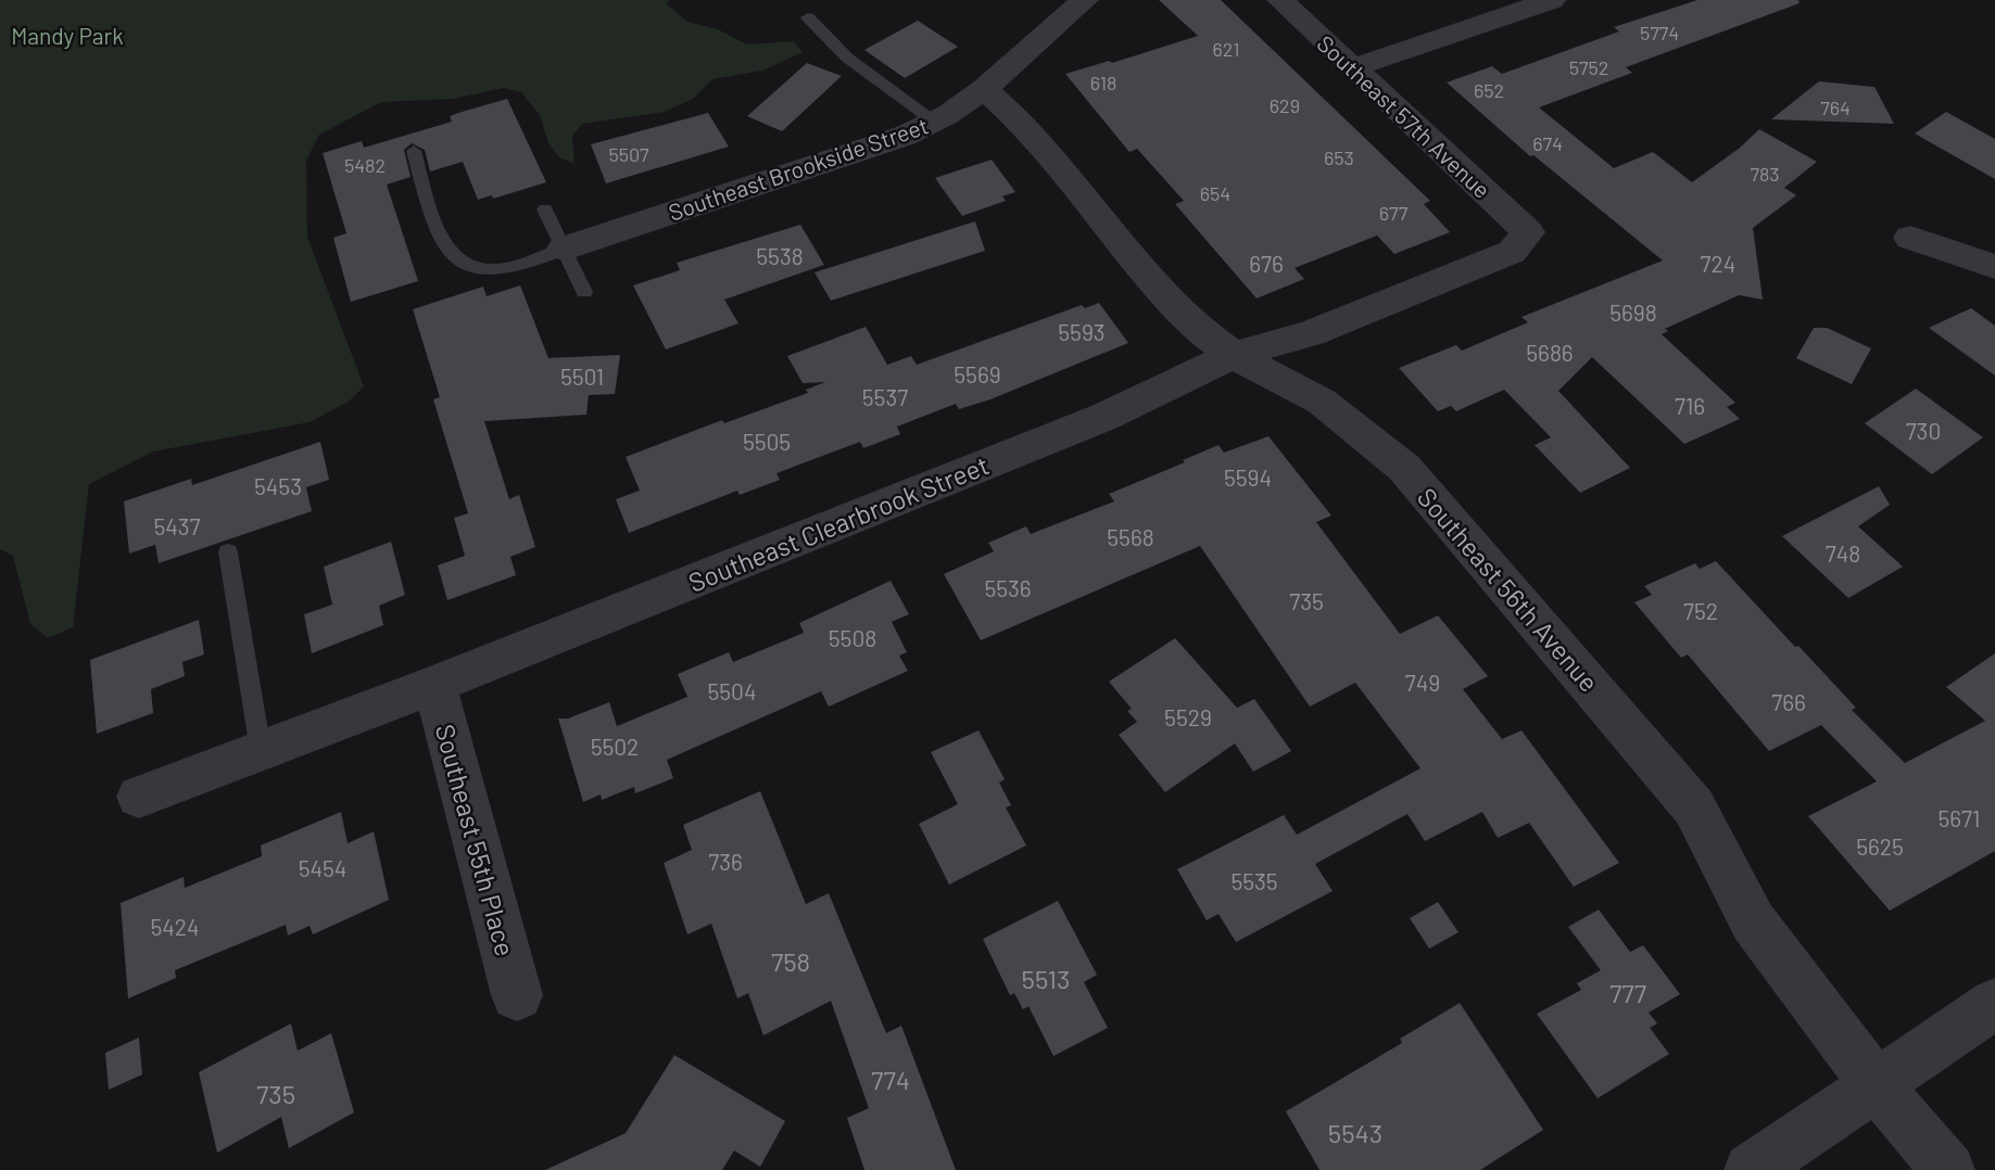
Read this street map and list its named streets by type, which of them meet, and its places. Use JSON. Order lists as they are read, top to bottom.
{
  "streets": {
    "street": [
      "Southeast 57th Avenue",
      "Southeast Brookside Street",
      "Southeast Clearbrook Street",
      "Southeast 56th Avenue",
      "Southeast 55th Place"
    ]
  },
  "crossings": [
    ["Southeast 57th Avenue", "Southeast Clearbrook Street"],
    ["Southeast Brookside Street", "Southeast 56th Avenue"],
    ["Southeast Clearbrook Street", "Southeast 56th Avenue"],
    ["Southeast Clearbrook Street", "Southeast 55th Place"]
  ],
  "parks": ["Mandy Park"],
  "house_numbers": [
    "5774",
    "621",
    "5752",
    "618",
    "652",
    "629",
    "764",
    "674",
    "5507",
    "653",
    "5482",
    "783",
    "654",
    "677",
    "5538",
    "676",
    "724",
    "5698",
    "5593",
    "5686",
    "5569",
    "5501",
    "5537",
    "716",
    "730",
    "5505",
    "5594",
    "5453",
    "5437",
    "5568",
    "748",
    "5536",
    "735",
    "752",
    "5508",
    "749",
    "5504",
    "766",
    "5529",
    "5502",
    "5671",
    "5625",
    "736",
    "5454",
    "5535",
    "5424",
    "758",
    "5513",
    "777",
    "774",
    "735",
    "5543"
  ]
}
